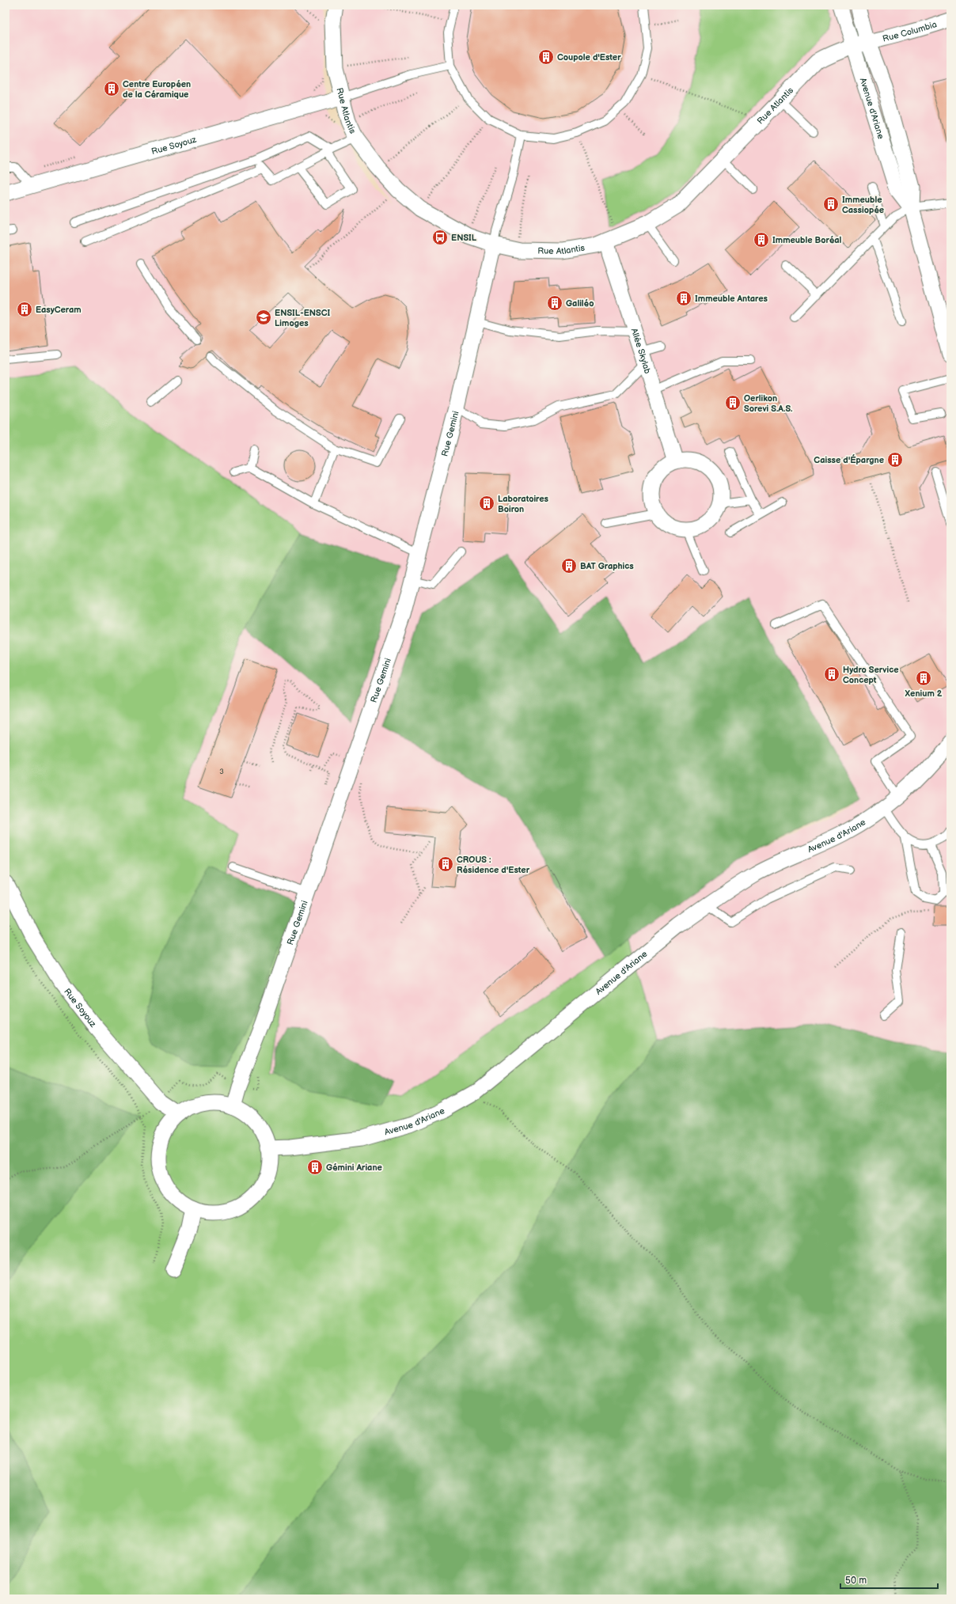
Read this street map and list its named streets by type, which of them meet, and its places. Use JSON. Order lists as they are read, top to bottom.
{
  "streets": {
    "street": [
      "Rue Columbia",
      "Rue Atlantis",
      "Avenue d'Ariane",
      "Rue Soyouz",
      "Allée Skylab",
      "Rue Gemini"
    ]
  },
  "crossings": [
    ["Rue Columbia", "Rue Atlantis"],
    ["Rue Columbia", "Avenue d'Ariane"],
    ["Rue Atlantis", "Avenue d'Ariane"],
    ["Rue Atlantis", "Rue Soyouz"],
    ["Rue Atlantis", "Allée Skylab"],
    ["Rue Atlantis", "Rue Gemini"],
    ["Avenue d'Ariane", "Rue Soyouz"],
    ["Avenue d'Ariane", "Rue Gemini"],
    ["Rue Soyouz", "Rue Gemini"]
  ],
  "places": {
    "building": [
      "Coupole d'Ester",
      "Centre Européen de la Céramique",
      "Immeuble Cassiopée",
      "Immeuble Boréal",
      "Immeuble Antares",
      "Galiléo",
      "EasyCeram",
      "Oerlikon Sorevi S.A.S.",
      "Caisse d'Épargne",
      "Laboratoires Boiron",
      "BAT Graphics",
      "Hydro Service Concept",
      "Xenium 2",
      "CROUS : Résidence d'Ester",
      "Gémini Ariane"
    ],
    "bus stop": ["ENSIL"],
    "school or university": ["ENSIL-ENSCI Limoges"]
  },
  "house_numbers": ["3"],
  "scale_bar": "50 m"
}
